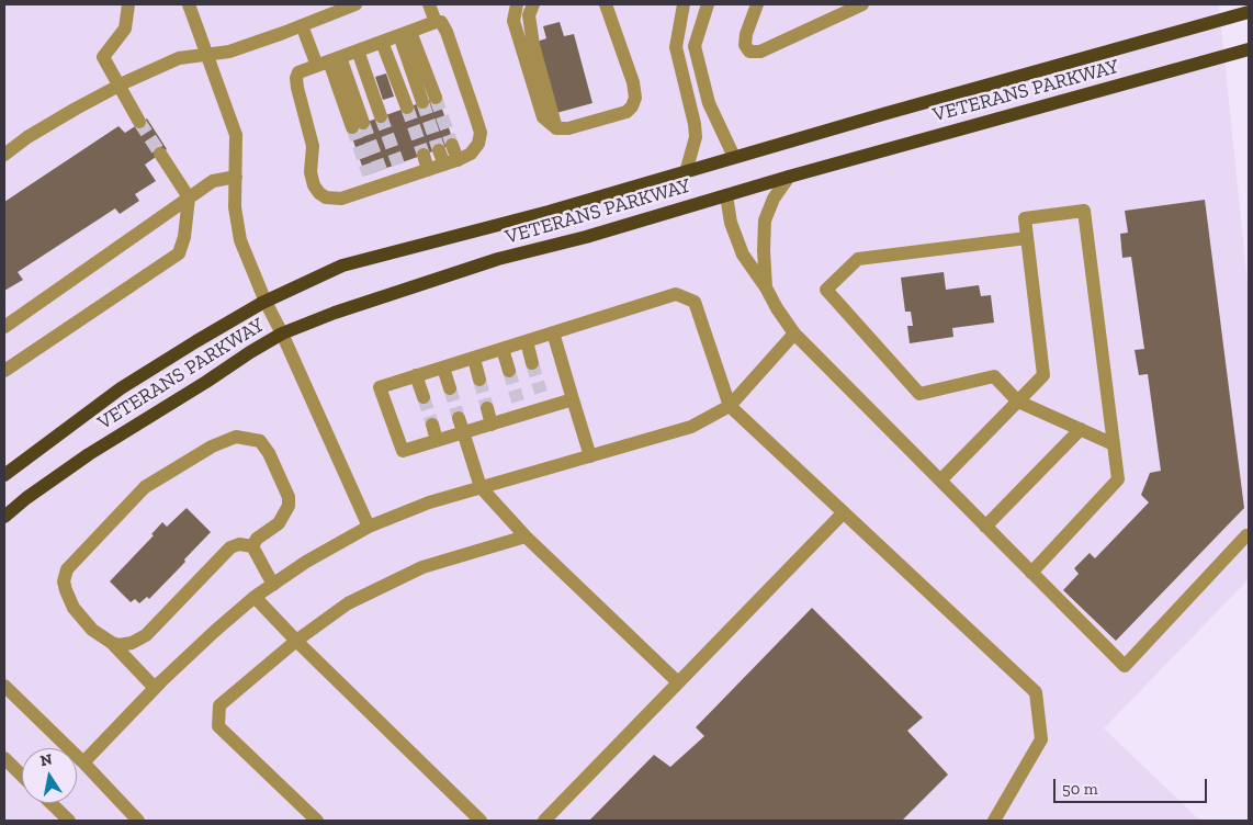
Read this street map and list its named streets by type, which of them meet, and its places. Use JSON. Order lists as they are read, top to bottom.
{
  "streets": {
    "main road": ["VETERANS PARKWAY"]
  },
  "scale_bar": "50 m",
  "north": "top"
}
